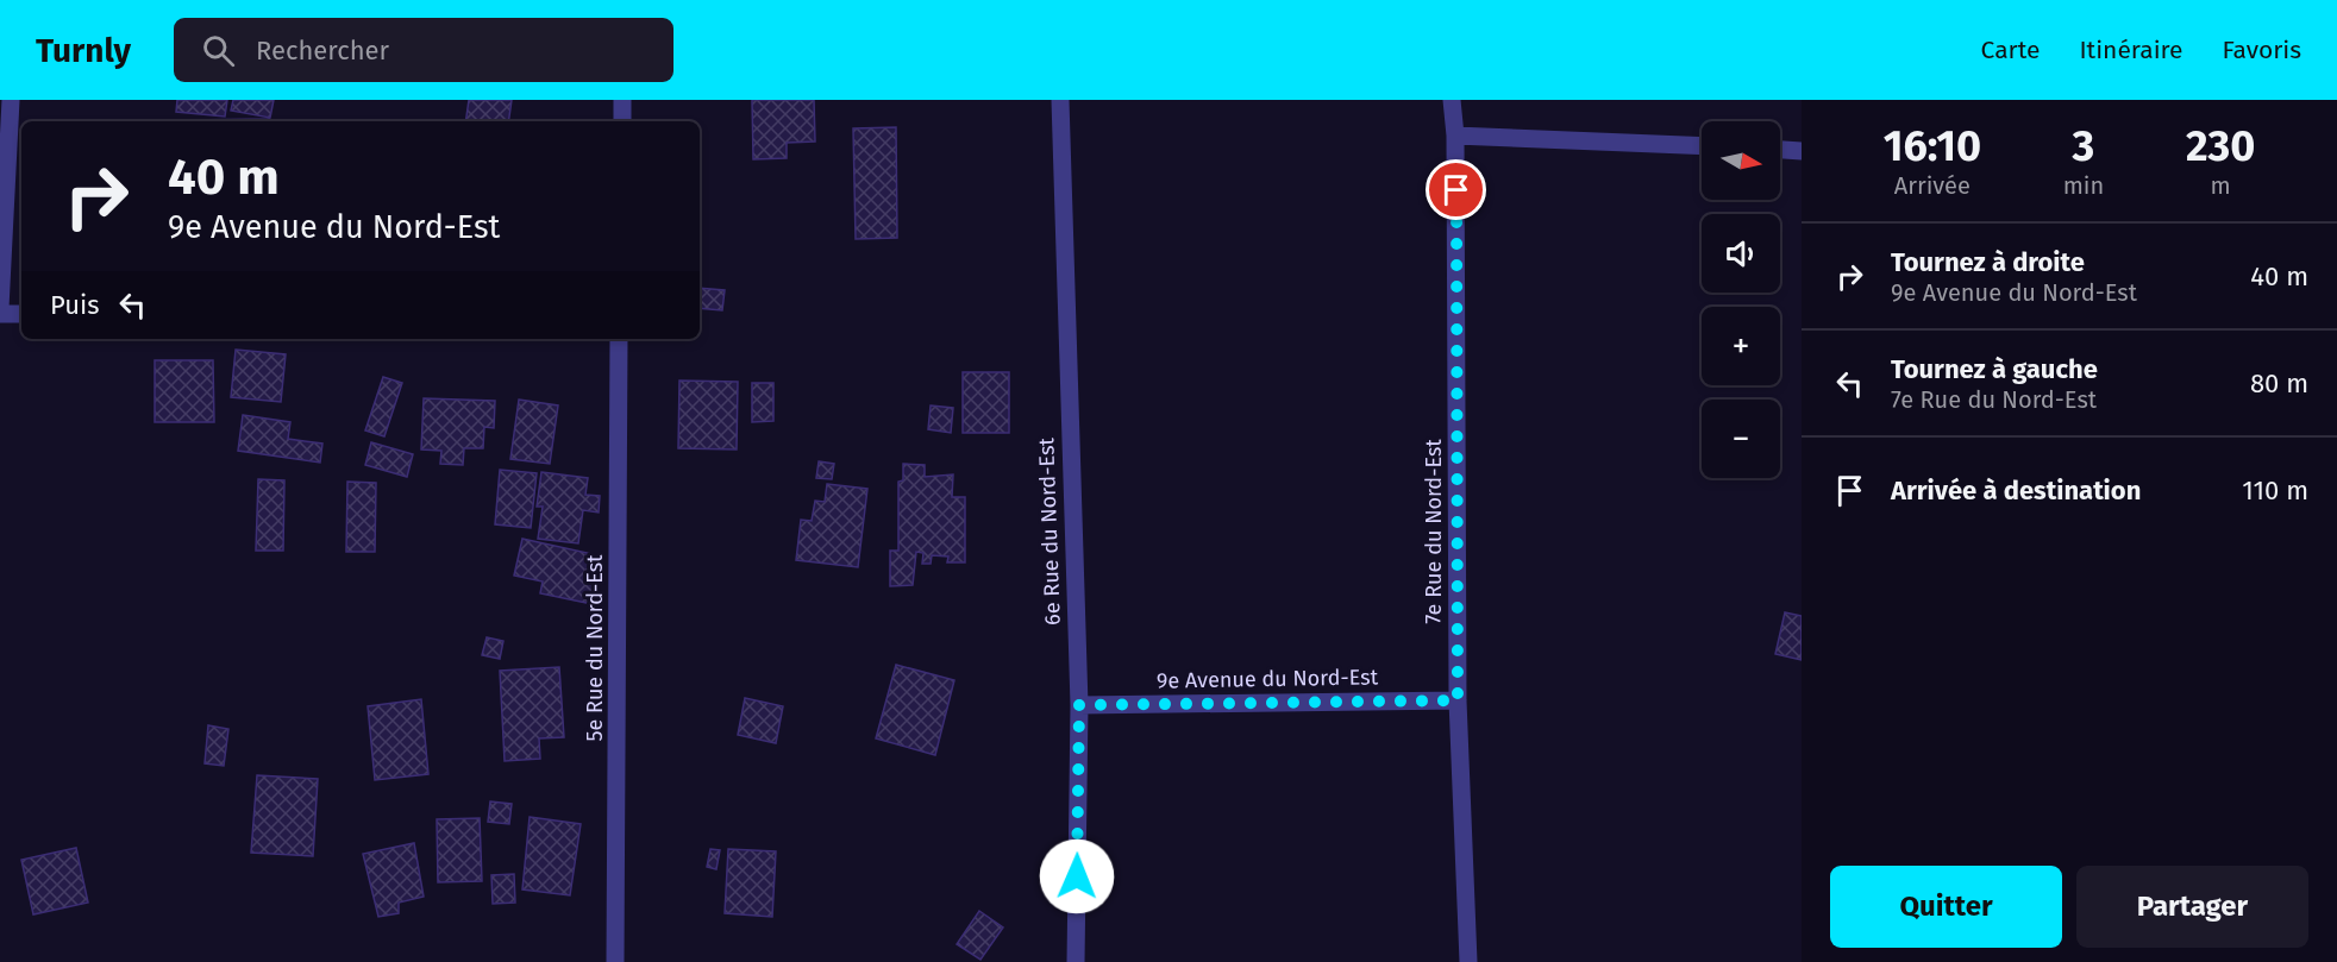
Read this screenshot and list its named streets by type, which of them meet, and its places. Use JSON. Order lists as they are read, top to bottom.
{
  "streets": {
    "street": [
      "6e Rue du Nord-Est",
      "7e Rue du Nord-Est",
      "5e Rue du Nord-Est",
      "9e Avenue du Nord-Est"
    ]
  },
  "crossings": [
    ["6e Rue du Nord-Est", "9e Avenue du Nord-Est"],
    ["7e Rue du Nord-Est", "9e Avenue du Nord-Est"]
  ],
  "north": "right",
  "page": {
    "header": "Turnly",
    "search": "Rechercher",
    "nav": ["Carte", "Itinéraire", "Favoris"],
    "eta": [
      "16:10",
      "Arrivée",
      "3",
      "min",
      "230",
      "m"
    ],
    "map_buttons": ["+", "−"],
    "turn": ["40 m", "9e Avenue du Nord-Est"],
    "list": [
      {
        "name": "Tournez à droite",
        "note": "9e Avenue du Nord-Est",
        "value": "40 m"
      },
      {
        "name": "Tournez à gauche",
        "note": "7e Rue du Nord-Est",
        "value": "80 m"
      },
      {
        "name": "Arrivée à destination",
        "value": "110 m"
      }
    ],
    "then": "Puis",
    "buttons": ["Quitter", "Partager"]
  }
}
